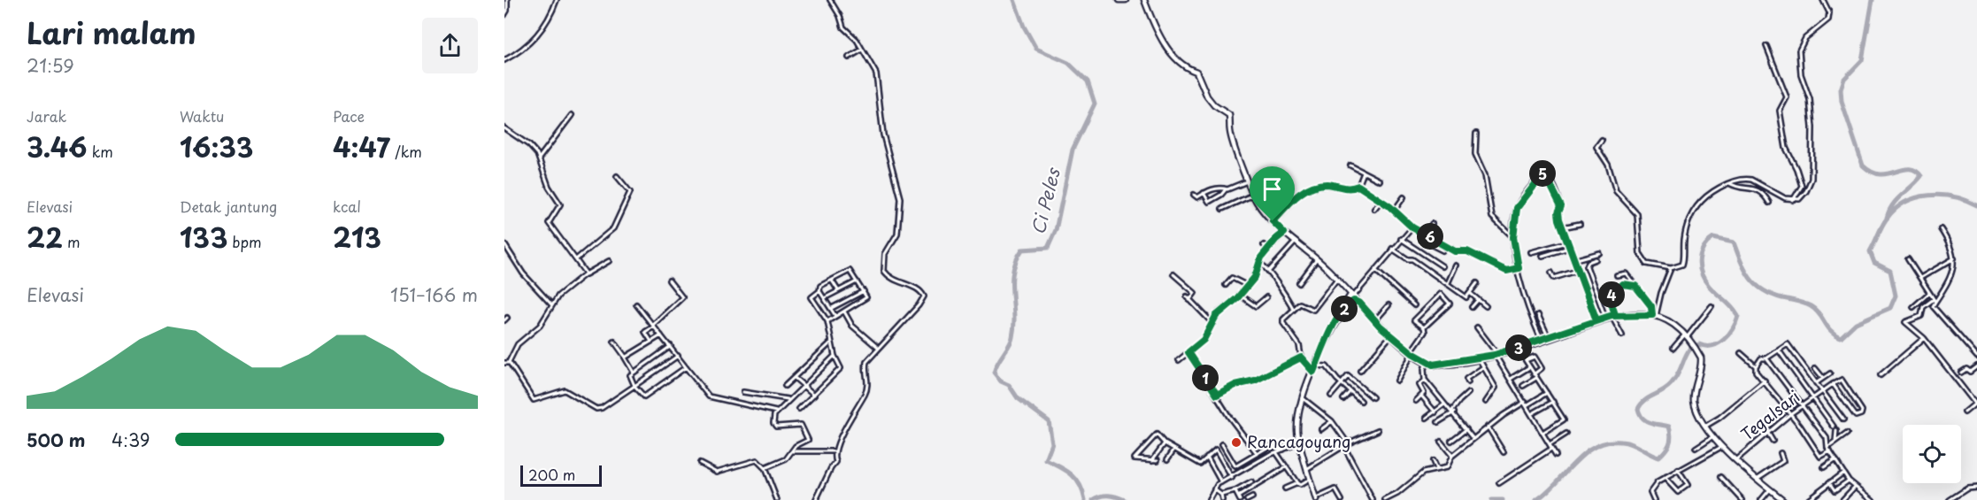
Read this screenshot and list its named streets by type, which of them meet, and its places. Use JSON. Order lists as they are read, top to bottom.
{
  "streets": {
    "street": ["Tegalsari"]
  },
  "water": ["Ci Peles"],
  "places": ["Rancagoyang"],
  "scale_bar": "200 m",
  "page": {
    "heading": ["Lari malam", "21:59"],
    "stats": [
      ["Jarak", "3.46 km"],
      ["Waktu", "16:33"],
      ["Pace", "4:47 /km"],
      ["Elevasi", "22 m"],
      ["Detak jantung", "133 bpm"],
      ["kcal", "213"]
    ],
    "pins": [
      "5",
      "6",
      "4",
      "2",
      "3",
      "1"
    ],
    "chart": ["Elevasi", "151–166 m"],
    "list": [
      {
        "name": "500 m",
        "note": "4:39"
      }
    ],
    "scale": "200 m"
  }
}
